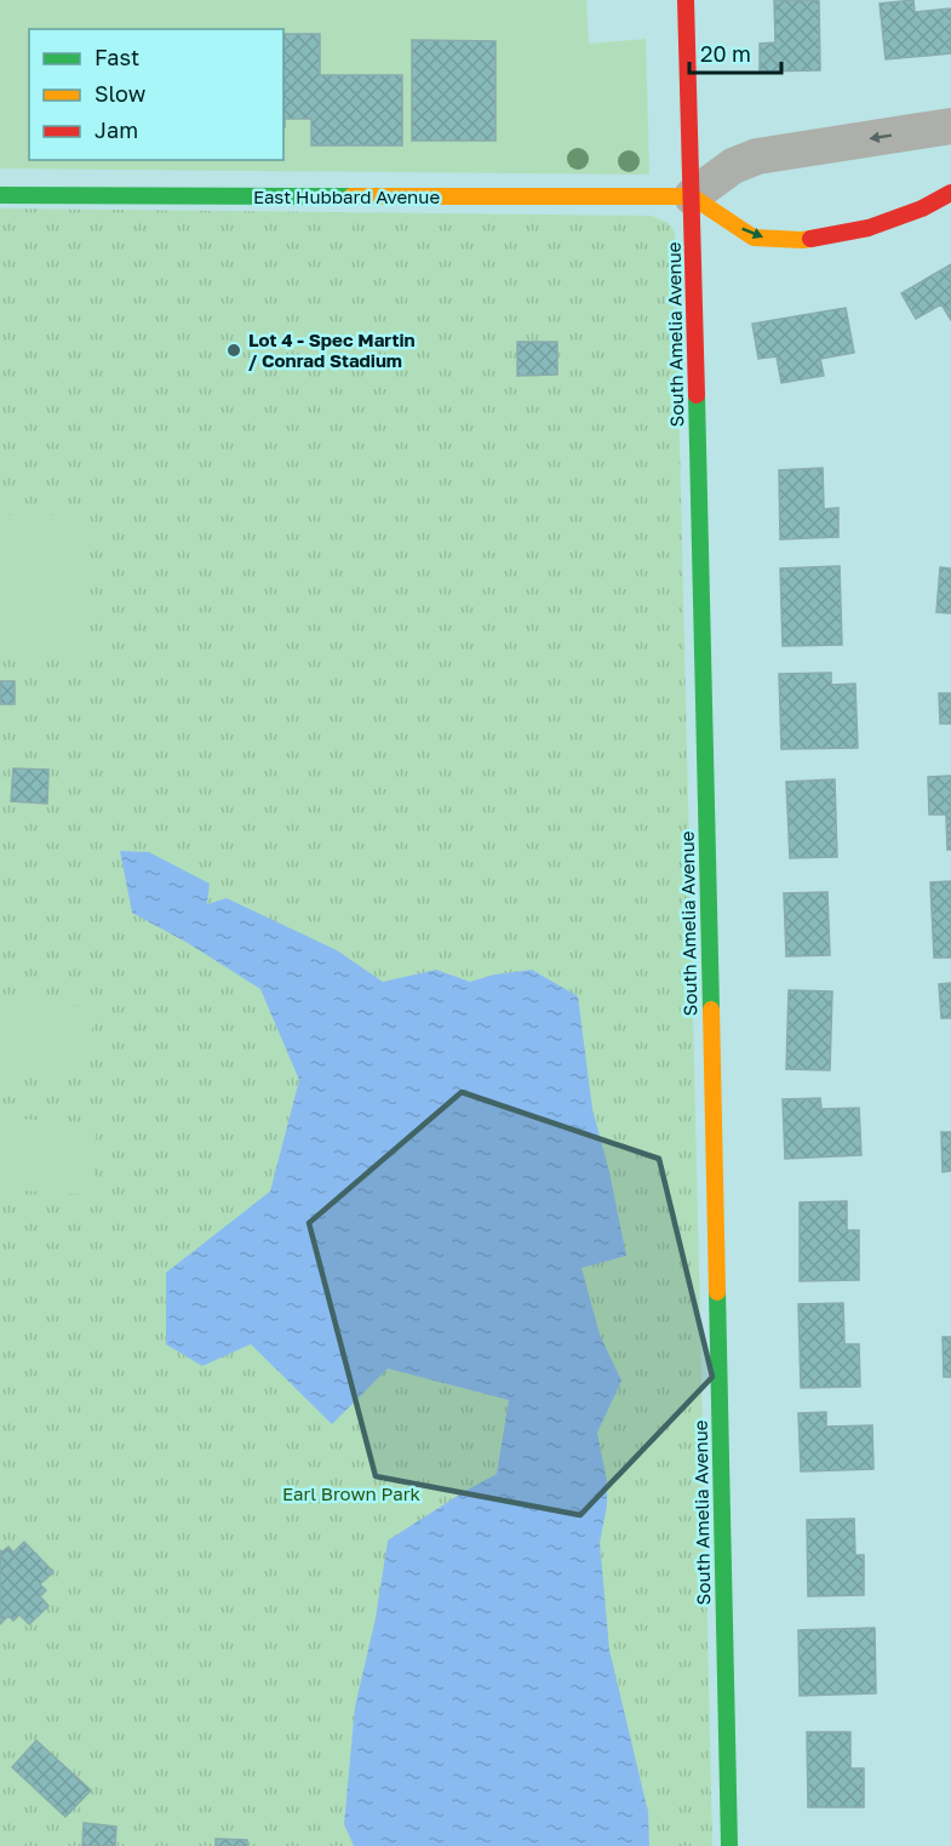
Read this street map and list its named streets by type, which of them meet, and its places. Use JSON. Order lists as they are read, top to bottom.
{
  "streets": {
    "main road": ["East Hubbard Avenue", "South Amelia Avenue"]
  },
  "crossings": [
    ["East Hubbard Avenue", "South Amelia Avenue"]
  ],
  "parks": ["Earl Brown Park"],
  "places": ["Lot 4 - Spec Martin / Conrad Stadium"],
  "legend": ["Fast", "Slow", "Jam"],
  "scale_bar": "20 m"
}
